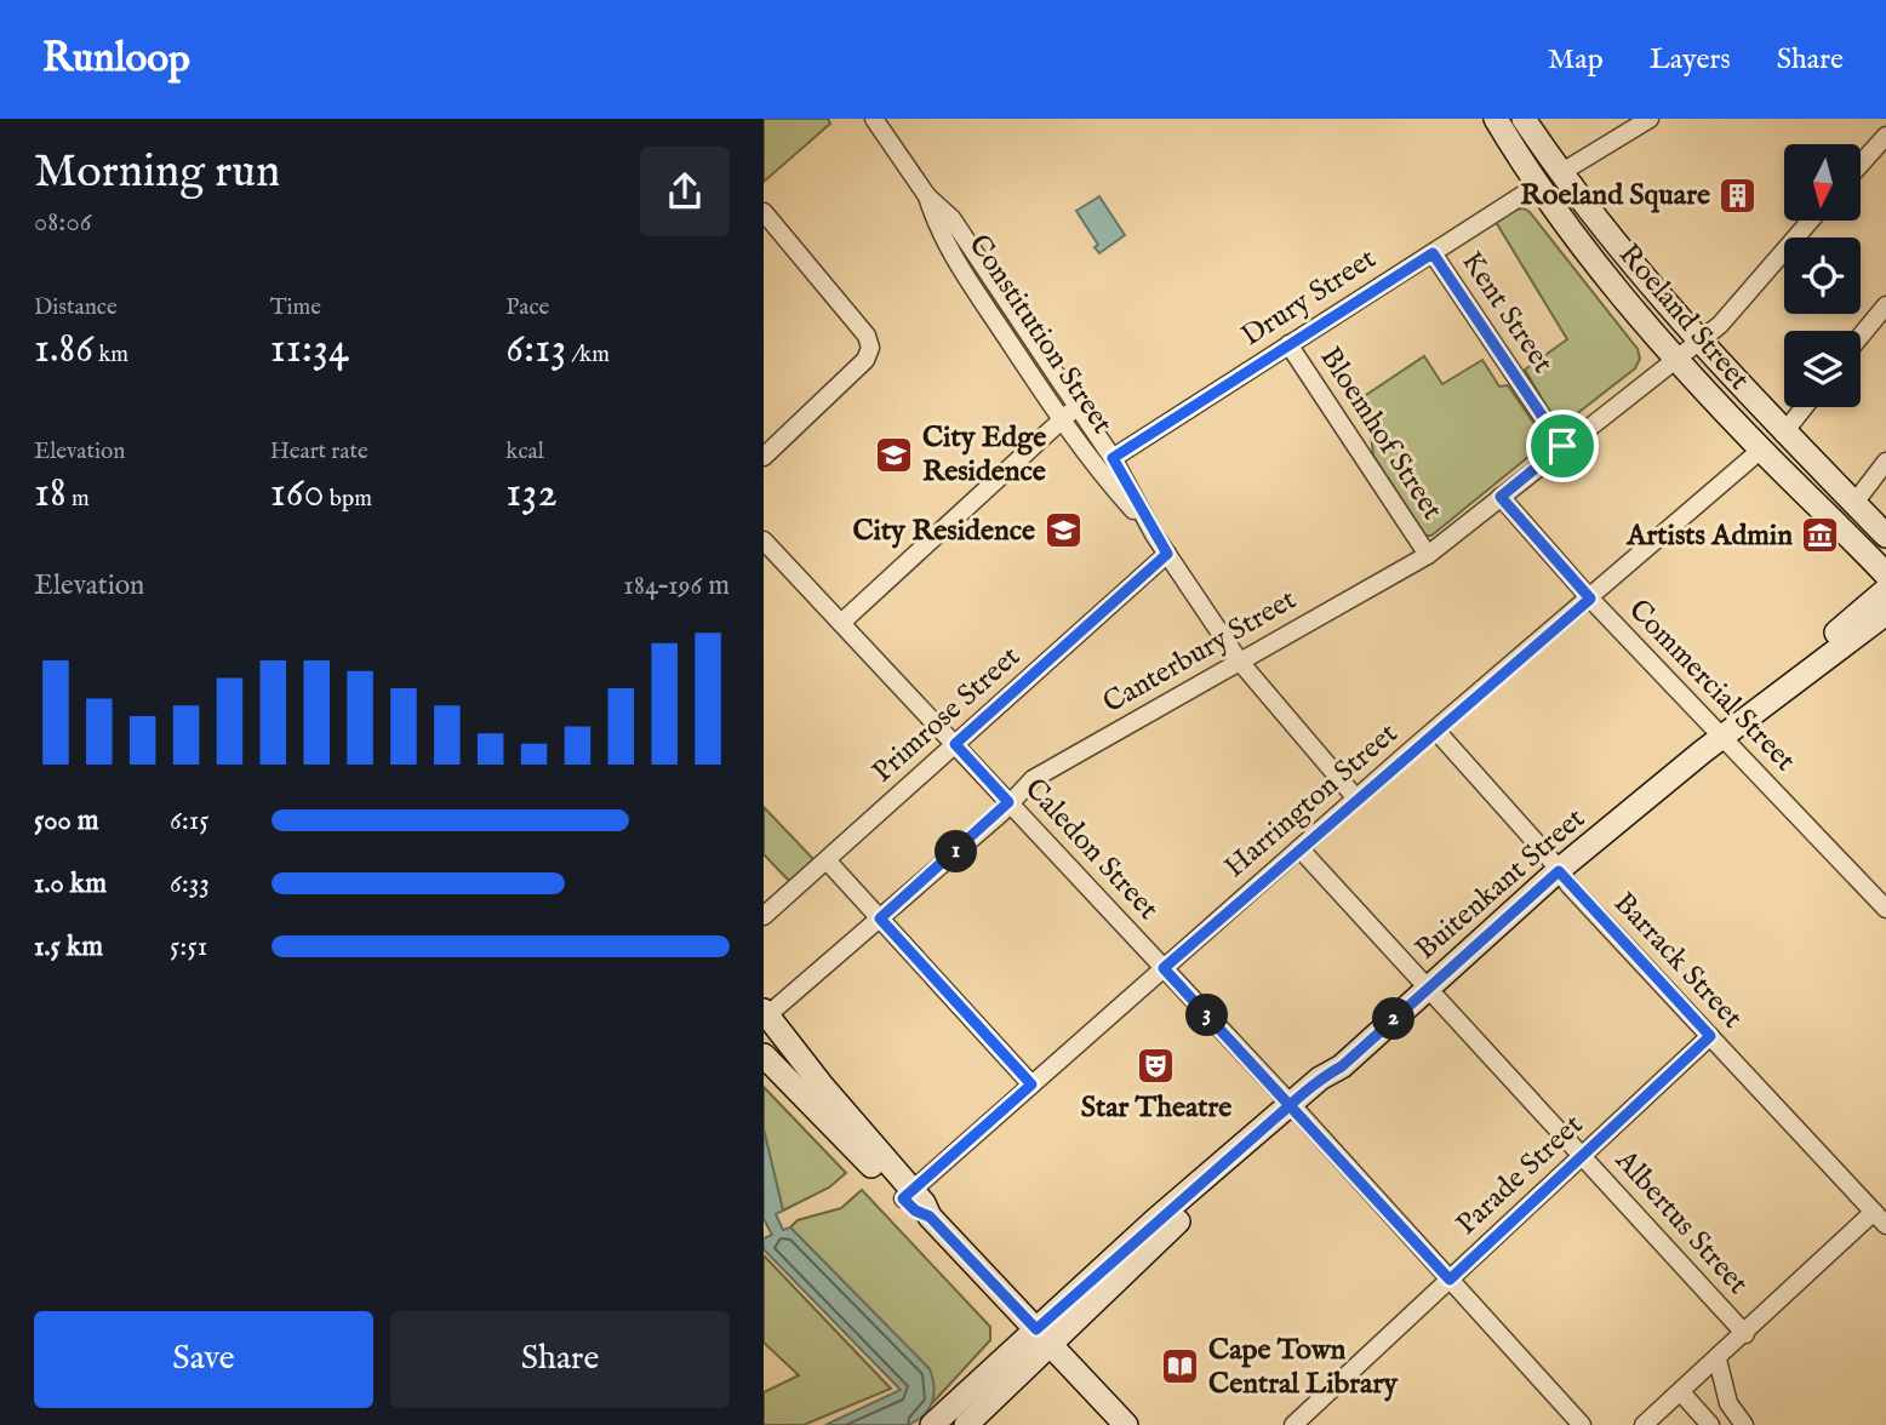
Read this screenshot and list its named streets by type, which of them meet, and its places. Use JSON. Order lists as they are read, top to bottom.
{
  "streets": {
    "main road": ["Roeland Street", "Buitenkant Street"],
    "street": [
      "Drury Street",
      "Kent Street",
      "Constitution Street",
      "Bloemhof Street",
      "Canterbury Street",
      "Commercial Street",
      "Primrose Street",
      "Harrington Street",
      "Caledon Street",
      "Barrack Street",
      "Parade Street",
      "Albertus Street"
    ]
  },
  "crossings": [
    ["Drury Street", "Kent Street"],
    ["Drury Street", "Roeland Street"],
    ["Drury Street", "Constitution Street"],
    ["Drury Street", "Bloemhof Street"],
    ["Kent Street", "Canterbury Street"],
    ["Roeland Street", "Canterbury Street"],
    ["Roeland Street", "Harrington Street"],
    ["Constitution Street", "Canterbury Street"],
    ["Constitution Street", "Primrose Street"],
    ["Constitution Street", "Harrington Street"],
    ["Bloemhof Street", "Canterbury Street"],
    ["Canterbury Street", "Commercial Street"],
    ["Canterbury Street", "Caledon Street"],
    ["Commercial Street", "Harrington Street"],
    ["Commercial Street", "Buitenkant Street"],
    ["Primrose Street", "Caledon Street"],
    ["Harrington Street", "Caledon Street"],
    ["Harrington Street", "Barrack Street"],
    ["Harrington Street", "Albertus Street"],
    ["Caledon Street", "Buitenkant Street"],
    ["Caledon Street", "Parade Street"],
    ["Buitenkant Street", "Barrack Street"],
    ["Buitenkant Street", "Albertus Street"],
    ["Barrack Street", "Parade Street"],
    ["Parade Street", "Albertus Street"]
  ],
  "places": {
    "building": ["Roeland Square"],
    "school or university": ["City Edge Residence", "City Residence"],
    "museum": ["Artists Admin"],
    "theatre": ["Star Theatre"],
    "library": ["Cape Town Central Library"]
  },
  "north": "bottom",
  "page": {
    "header": "Runloop",
    "nav": ["Map", "Layers", "Share"],
    "heading": ["Morning run", "08:06"],
    "stats": [
      ["Distance", "1.86 km"],
      ["Time", "11:34"],
      ["Pace", "6:13 /km"],
      ["Elevation", "18 m"],
      ["Heart rate", "160 bpm"],
      ["kcal", "132"]
    ],
    "chart": ["Elevation", "184–196 m"],
    "list": [
      {
        "name": "500 m",
        "note": "6:15"
      },
      {
        "name": "1.0 km",
        "note": "6:33"
      },
      {
        "name": "1.5 km",
        "note": "5:51"
      }
    ],
    "pins": ["1", "3", "2"],
    "buttons": ["Save", "Share"]
  }
}
